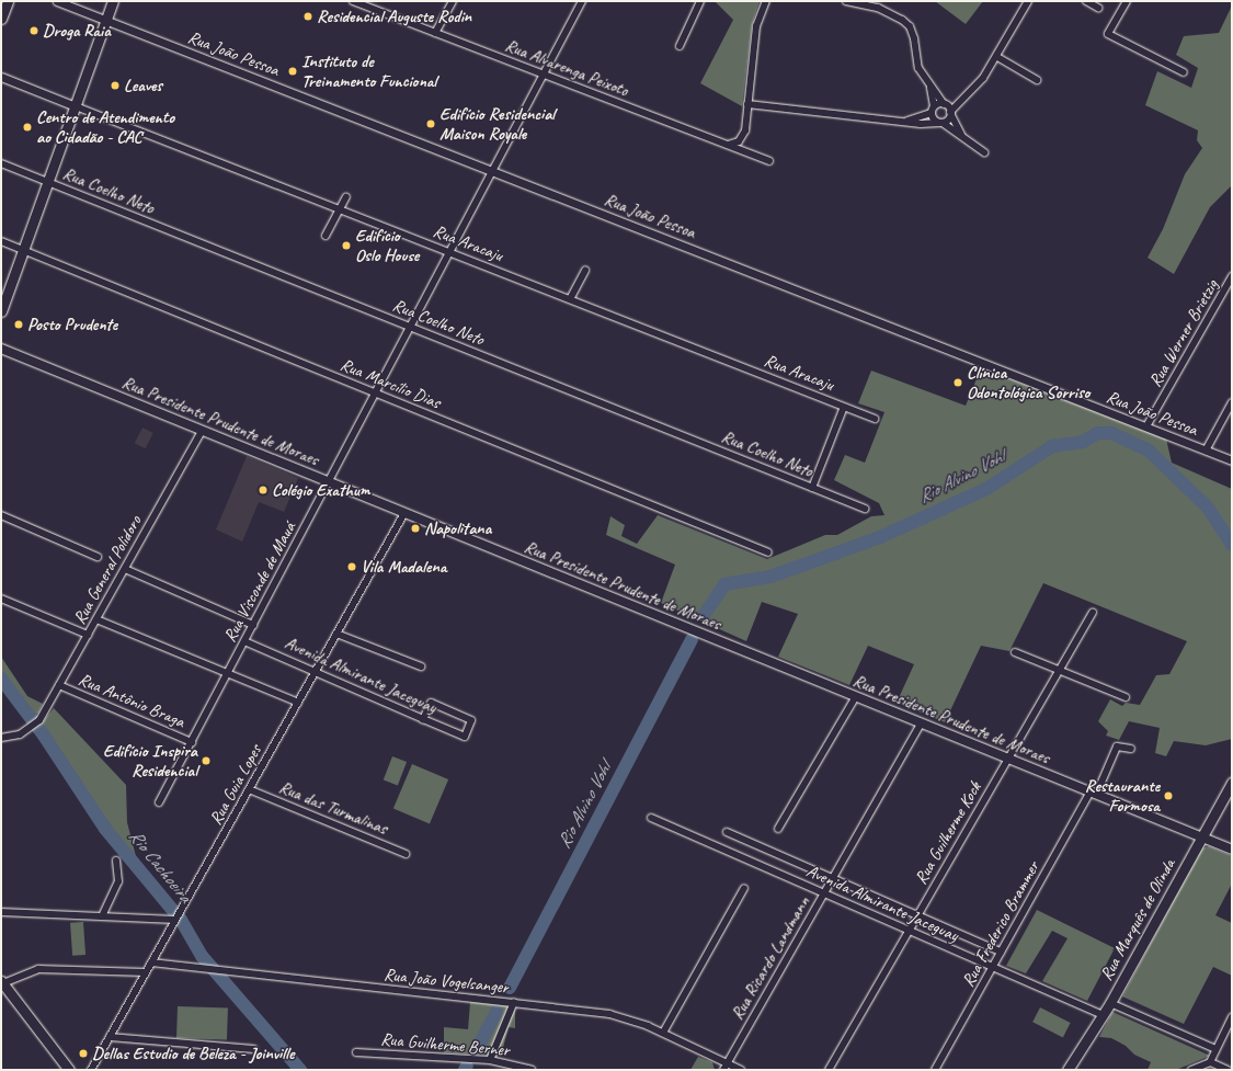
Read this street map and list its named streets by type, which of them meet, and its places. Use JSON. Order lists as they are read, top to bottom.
{
  "streets": {
    "main road": ["Rua Presidente Prudente de Moraes", "Rua Marquês de Olinda"],
    "street": [
      "Rua João Pessoa",
      "Rua Alvarenga Peixoto",
      "Rua Coelho Neto",
      "Rua Aracaju",
      "Rua Werner Brietzig",
      "Rua Marcílio Dias",
      "Rua General Polidoro",
      "Rua Visconde de Mauá",
      "Avenida Almirante Jaceguay",
      "Rua Antônio Braga",
      "Rua Guia Lopes",
      "Rua das Turmalinas",
      "Rua Guilherme Kock",
      "Rua Frederico Brammer",
      "Rua Ricardo Landmann",
      "Rua João Vogelsanger",
      "Rua Guilherme Berner"
    ]
  },
  "crossings": [
    ["Rua João Pessoa", "Rua Werner Brietzig"],
    ["Rua João Pessoa", "Rua Visconde de Mauá"],
    ["Rua Alvarenga Peixoto", "Rua Visconde de Mauá"],
    ["Rua Coelho Neto", "Rua Visconde de Mauá"],
    ["Rua Aracaju", "Rua Visconde de Mauá"],
    ["Rua Marcílio Dias", "Rua Visconde de Mauá"],
    ["Rua Presidente Prudente de Moraes", "Rua General Polidoro"],
    ["Rua Presidente Prudente de Moraes", "Rua Visconde de Mauá"],
    ["Rua Presidente Prudente de Moraes", "Rua Guia Lopes"],
    ["Rua Presidente Prudente de Moraes", "Rua Guilherme Kock"],
    ["Rua Presidente Prudente de Moraes", "Rua Marquês de Olinda"],
    ["Rua Presidente Prudente de Moraes", "Rua Frederico Brammer"],
    ["Rua Presidente Prudente de Moraes", "Rua Ricardo Landmann"],
    ["Rua General Polidoro", "Rua Antônio Braga"],
    ["Rua Visconde de Mauá", "Avenida Almirante Jaceguay"],
    ["Rua Visconde de Mauá", "Rua Antônio Braga"],
    ["Avenida Almirante Jaceguay", "Rua Guia Lopes"],
    ["Avenida Almirante Jaceguay", "Rua Guilherme Kock"],
    ["Avenida Almirante Jaceguay", "Rua Marquês de Olinda"],
    ["Avenida Almirante Jaceguay", "Rua Frederico Brammer"],
    ["Avenida Almirante Jaceguay", "Rua Ricardo Landmann"],
    ["Rua Guia Lopes", "Rua das Turmalinas"],
    ["Rua Guia Lopes", "Rua João Vogelsanger"],
    ["Rua Ricardo Landmann", "Rua João Vogelsanger"]
  ],
  "water": ["Rio Alvino Vohl", "Rio Cachoeira"],
  "places": [
    "Residencial Auguste Rodin",
    "Droga Raia",
    "Instituto de Treinamento Funcional",
    "Leaves",
    "Edifício Residencial Maison Royale",
    "Centro de Atendimento ao Cidadão - CAC",
    "Edifício Oslo House",
    "Posto Prudente",
    "Clínica Odontológica Sorriso",
    "Colégio Exathum",
    "Napolitana",
    "Vila Madalena",
    "Edifício Inspira Residencial",
    "Restaurante Formosa",
    "Dellas Estudio de Beleza - Joinville"
  ]
}
